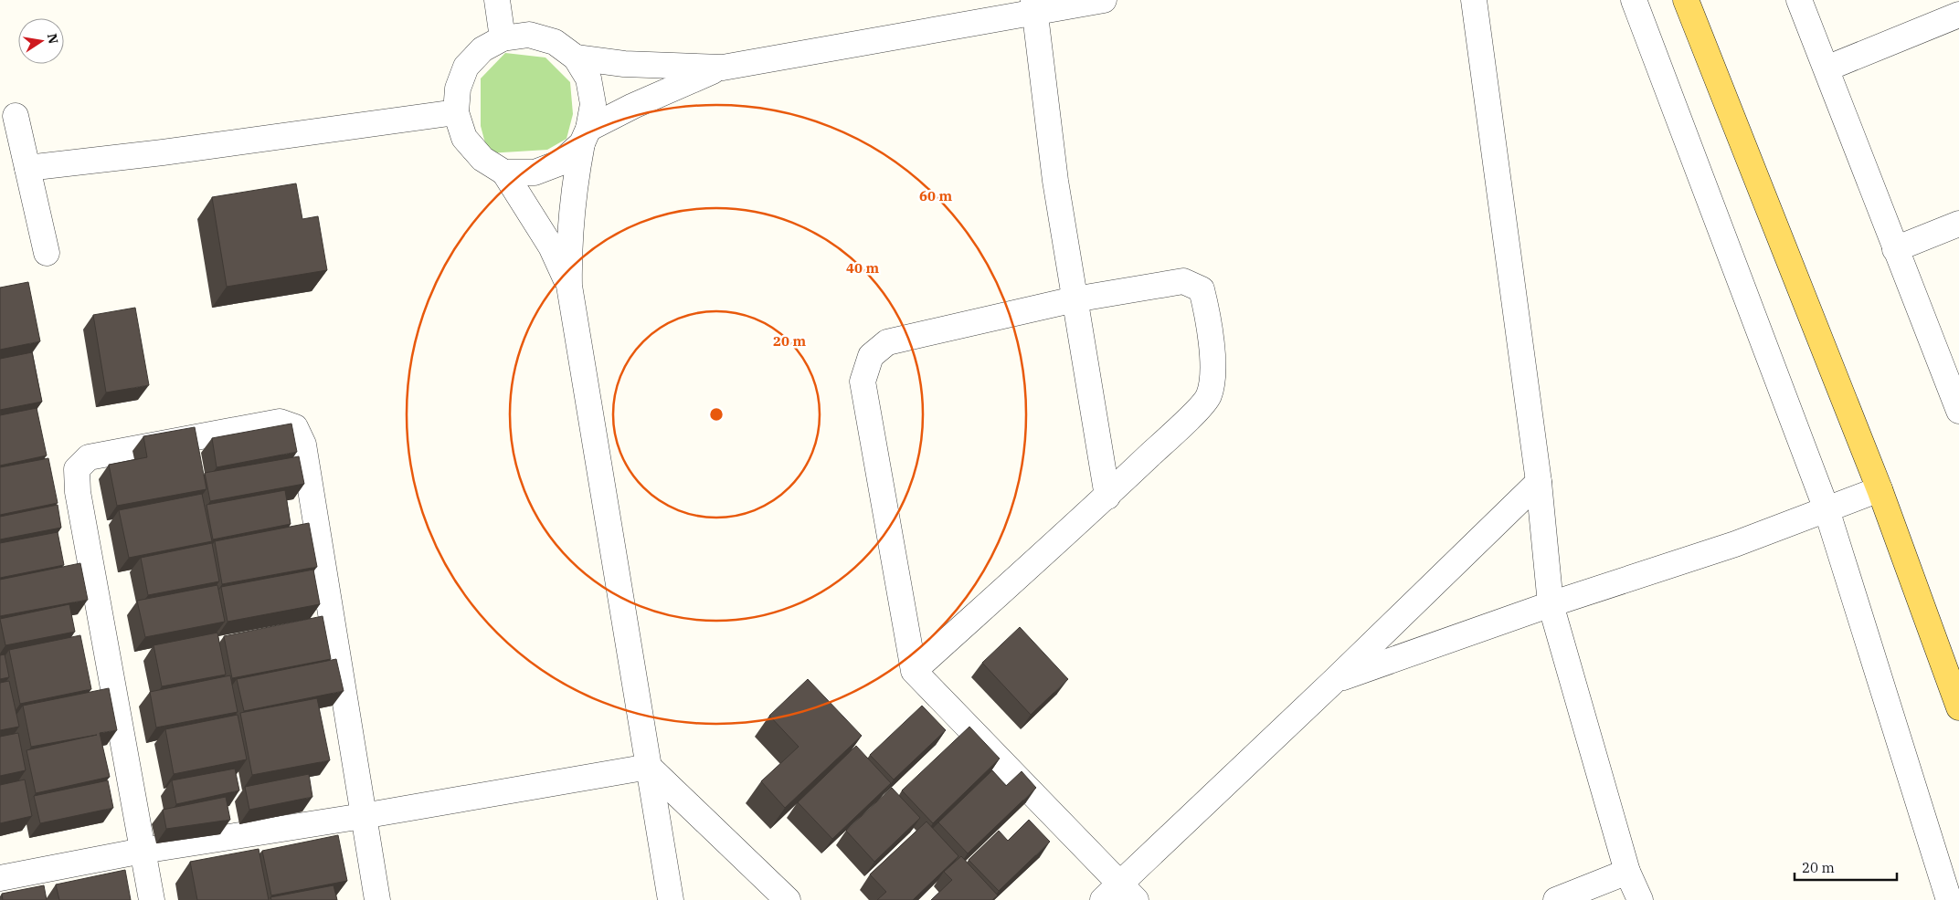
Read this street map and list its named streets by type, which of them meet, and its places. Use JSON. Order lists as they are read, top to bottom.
{
  "scale_bar": "20 m",
  "north": "right",
  "rings": ["60 m", "40 m", "20 m"]
}
